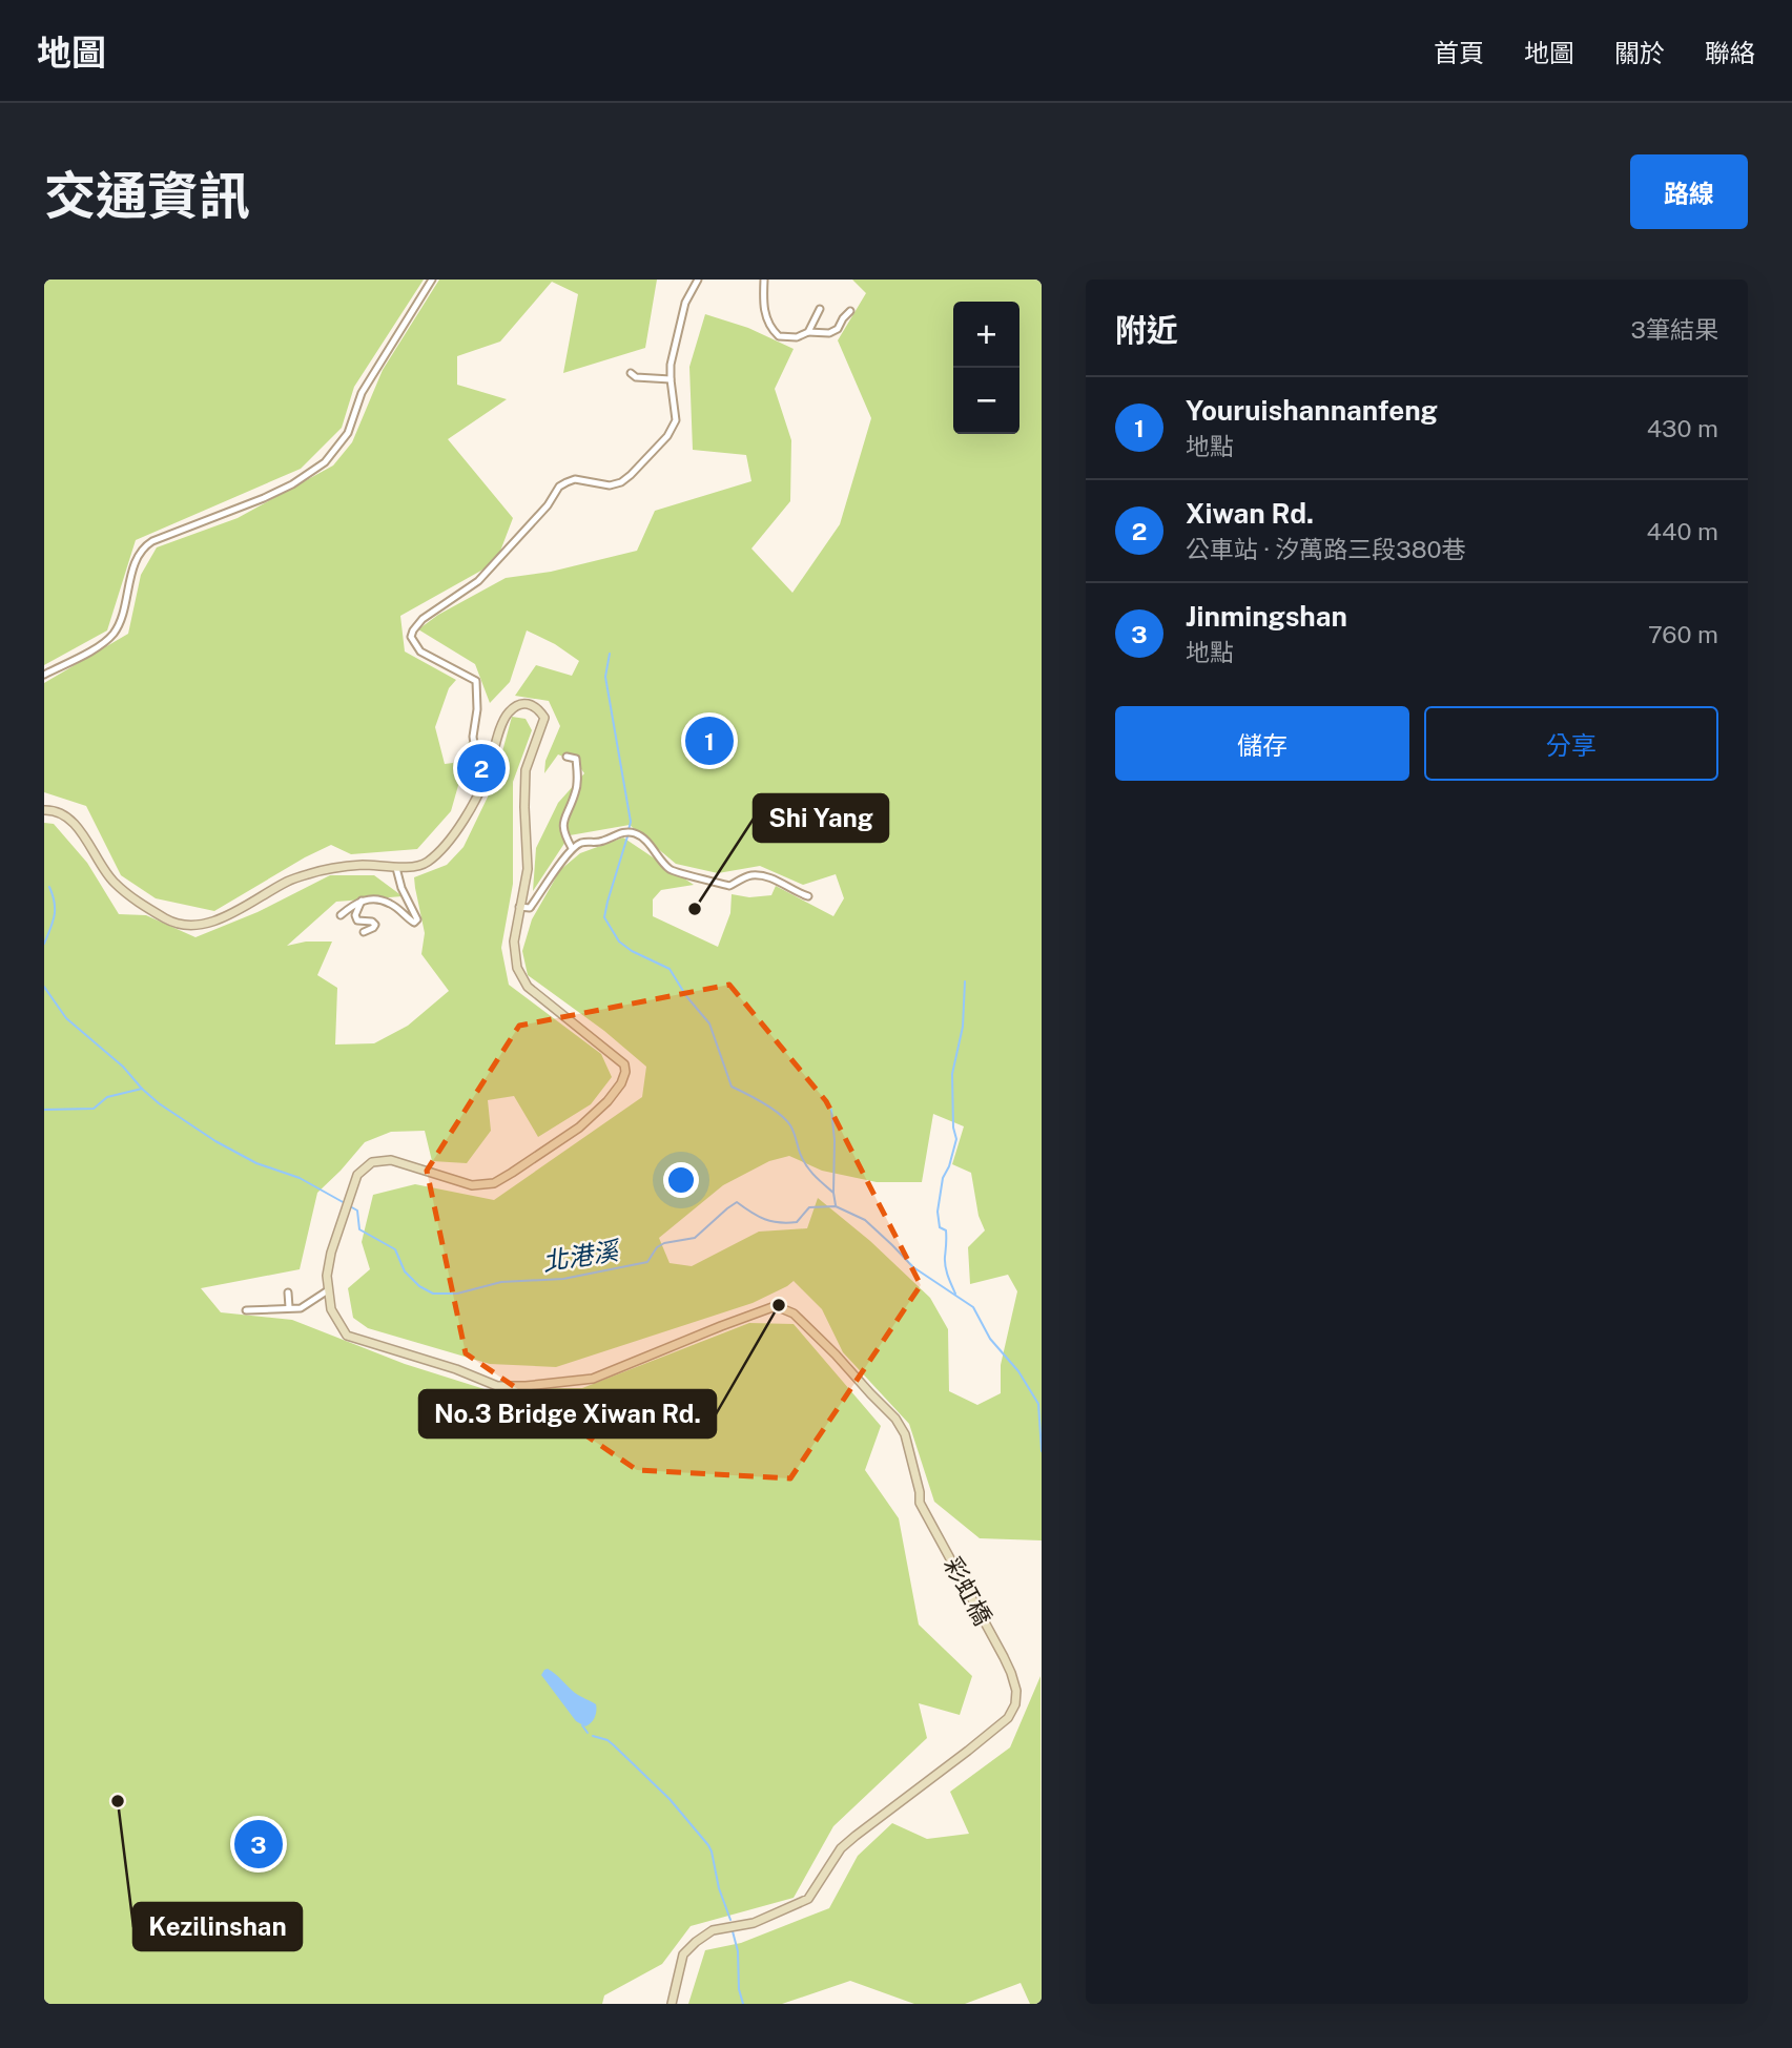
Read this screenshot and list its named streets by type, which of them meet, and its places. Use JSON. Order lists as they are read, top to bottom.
{
  "streets": {
    "street": ["彩虹橋"]
  },
  "water": ["北港溪"],
  "places": ["Shi Yang", "No.3 Bridge Xiwan Rd.", "Kezilinshan"],
  "page": {
    "header": "地圖",
    "nav": [
      "首頁",
      "地圖",
      "關於",
      "聯絡"
    ],
    "title": "交通資訊",
    "buttons": [
      "路線",
      ["儲存", "分享"]
    ],
    "heading": ["附近", "3筆結果"],
    "map_buttons": ["+", "−"],
    "list": [
      {
        "mark": "1",
        "name": "Youruishannanfeng",
        "note": "地點",
        "value": "430 m"
      },
      {
        "mark": "2",
        "name": "Xiwan Rd.",
        "note": "公車站 · 汐萬路三段380巷",
        "value": "440 m"
      },
      {
        "mark": "3",
        "name": "Jinmingshan",
        "note": "地點",
        "value": "760 m"
      }
    ],
    "pins": ["1", "2", "3"]
  }
}
